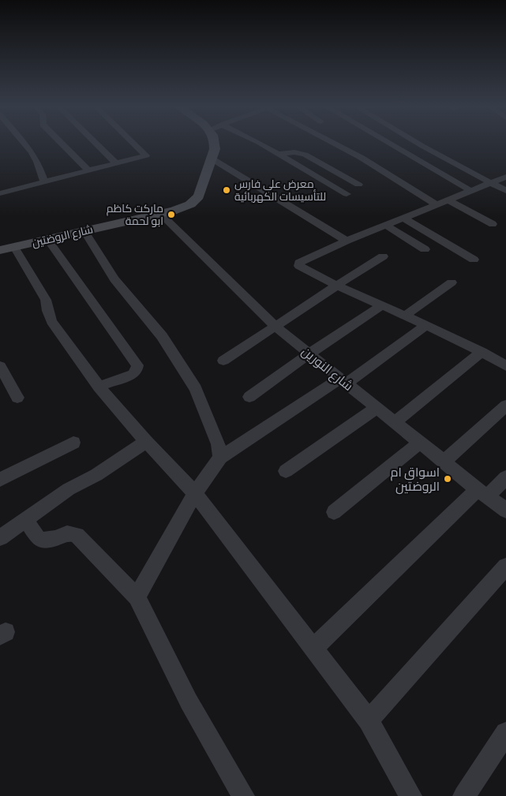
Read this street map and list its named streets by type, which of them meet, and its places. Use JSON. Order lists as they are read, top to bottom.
{
  "streets": {
    "main road": ["شارع الروضتين"],
    "street": ["شارع النورين"]
  },
  "crossings": [
    ["شارع الروضتين", "شارع النورين"]
  ],
  "places": ["معرض علي فارس للتأسيسات الكهربائية", "ماركت كاظم ابو لحمة", "اسواق ام الروضتين"]
}
